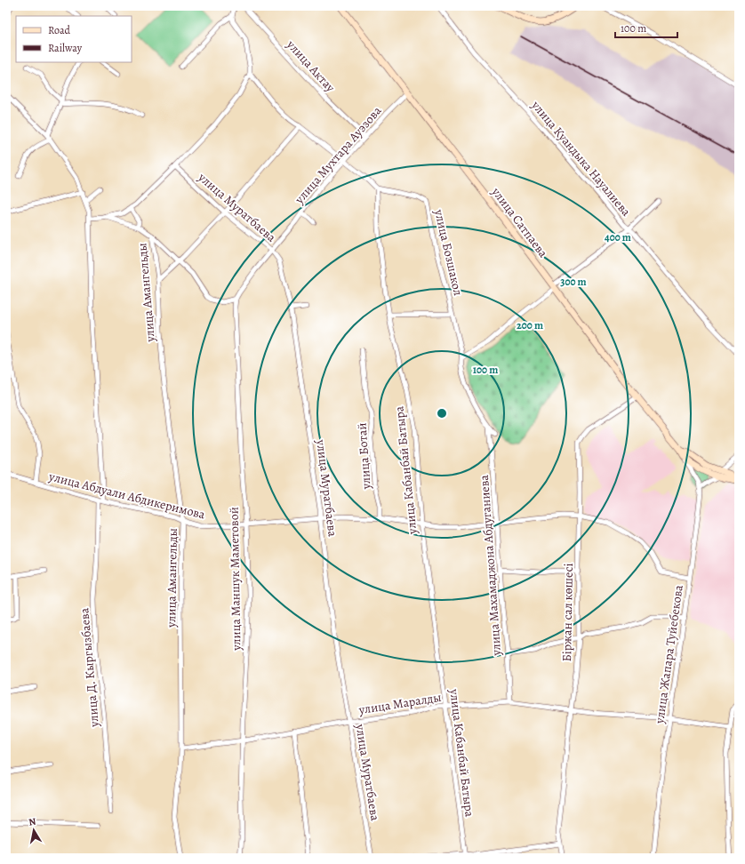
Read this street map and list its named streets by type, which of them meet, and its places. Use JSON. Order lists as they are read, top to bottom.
{
  "streets": {
    "street": [
      "улица Актау",
      "улица Мухтара Ауэзова",
      "улица Куандыка Науалиева",
      "улица Муратбаева",
      "улица Сатпаева",
      "улица Бозшакол",
      "улица Амангельды",
      "улица Ботай",
      "улица Кабанбай Батыра",
      "улица Абдуали Абдикеримова",
      "улица Махамаджона Абдуганиева",
      "улица Маншук Маметовой",
      "Біржан сал көшесі",
      "улица Жапара Туйебекова",
      "улица Д. Кыргызбаева",
      "улица Маралды"
    ]
  },
  "crossings": [
    ["улица Актау", "улица Мухтара Ауэзова"],
    ["улица Мухтара Ауэзова", "улица Муратбаева"],
    ["улица Мухтара Ауэзова", "улица Сатпаева"],
    ["улица Мухтара Ауэзова", "улица Маншук Маметовой"],
    ["улица Муратбаева", "улица Абдуали Абдикеримова"],
    ["улица Муратбаева", "улица Маралды"],
    ["улица Сатпаева", "Біржан сал көшесі"],
    ["улица Сатпаева", "улица Жапара Туйебекова"],
    ["улица Бозшакол", "улица Кабанбай Батыра"],
    ["улица Бозшакол", "улица Махамаджона Абдуганиева"],
    ["улица Амангельды", "улица Абдуали Абдикеримова"],
    ["улица Амангельды", "улица Маралды"],
    ["улица Ботай", "улица Абдуали Абдикеримова"],
    ["улица Кабанбай Батыра", "улица Абдуали Абдикеримова"],
    ["улица Кабанбай Батыра", "улица Маралды"],
    ["улица Абдуали Абдикеримова", "улица Махамаджона Абдуганиева"],
    ["улица Абдуали Абдикеримова", "улица Маншук Маметовой"],
    ["улица Абдуали Абдикеримова", "Біржан сал көшесі"],
    ["улица Абдуали Абдикеримова", "улица Жапара Туйебекова"],
    ["улица Абдуали Абдикеримова", "улица Д. Кыргызбаева"],
    ["улица Махамаджона Абдуганиева", "улица Маралды"],
    ["улица Маншук Маметовой", "улица Маралды"],
    ["Біржан сал көшесі", "улица Маралды"],
    ["улица Жапара Туйебекова", "улица Маралды"]
  ],
  "legend": ["Road", "Railway"],
  "scale_bar": "100 m",
  "north": "top",
  "rings": [
    "400 m",
    "300 m",
    "200 m",
    "100 m"
  ]
}
